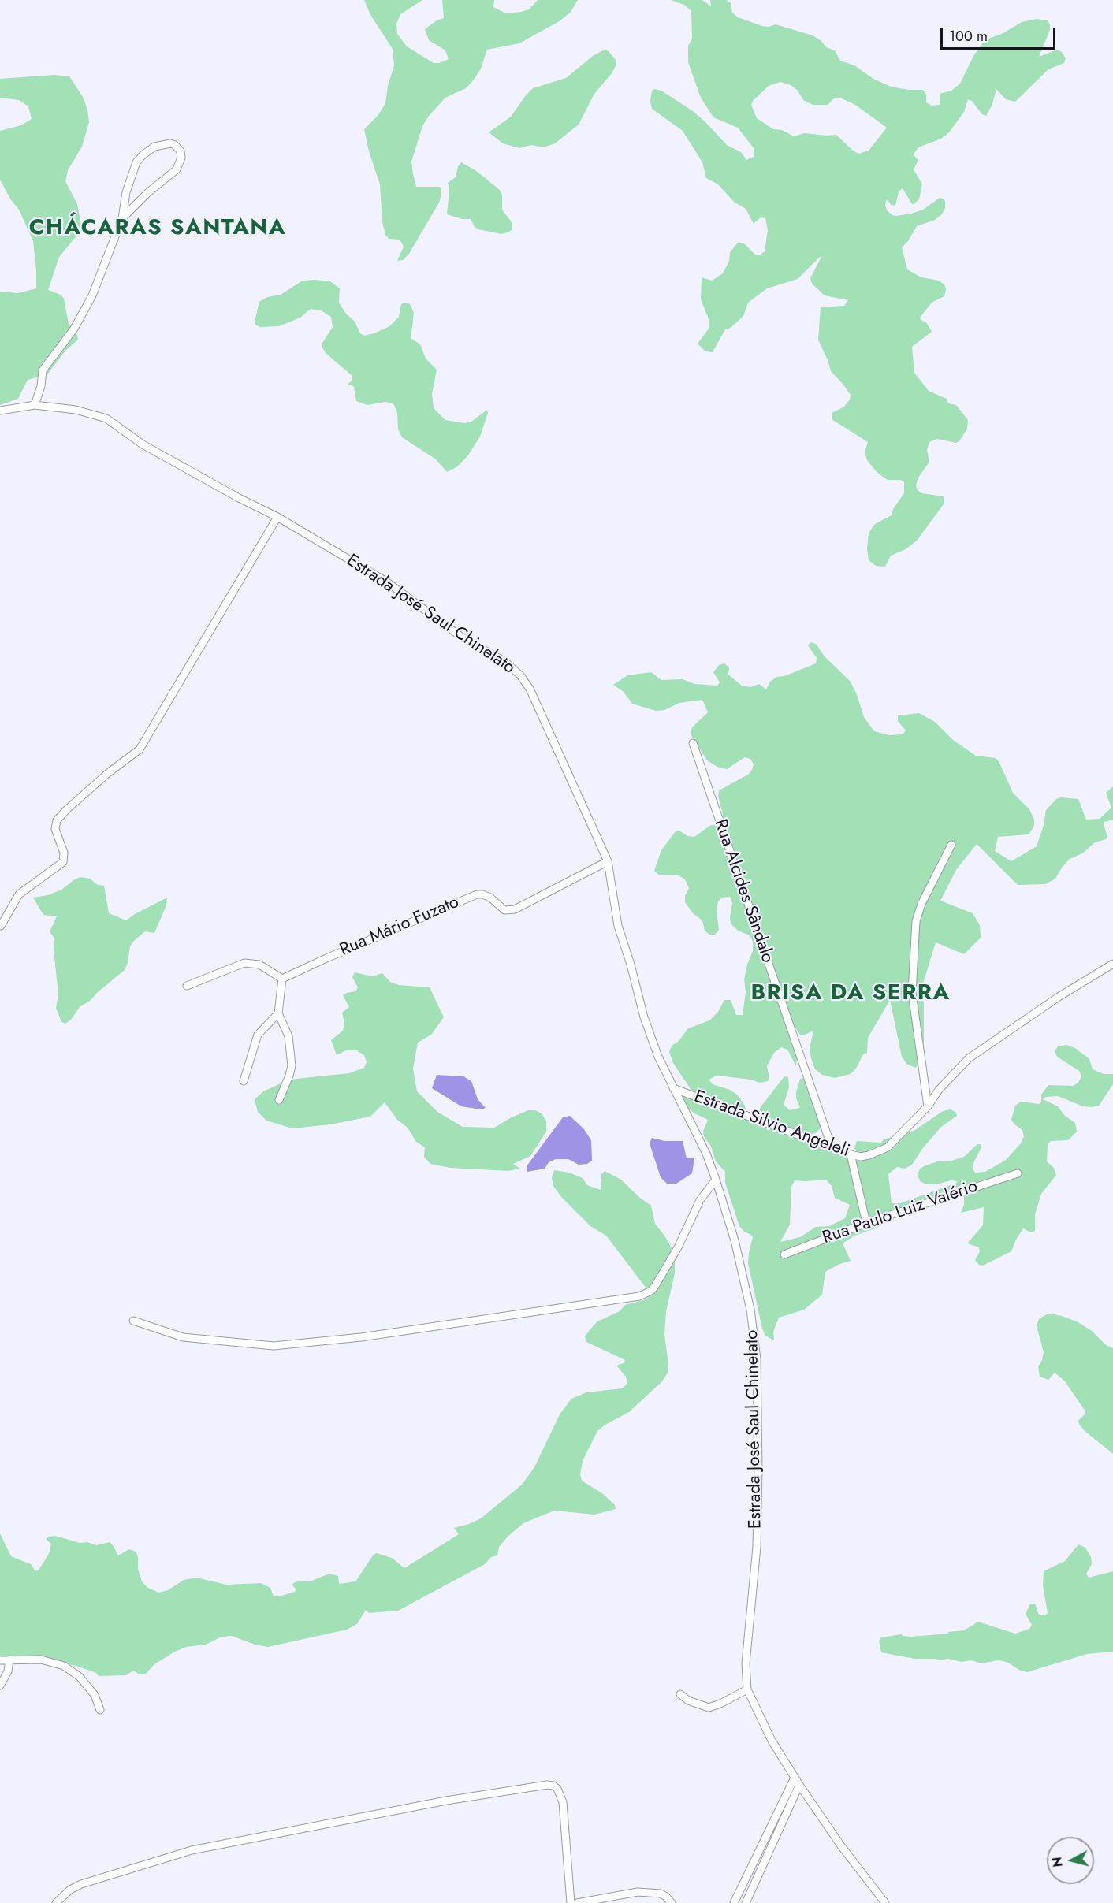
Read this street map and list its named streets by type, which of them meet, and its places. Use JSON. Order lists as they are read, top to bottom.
{
  "streets": {
    "street": [
      "Estrada José Saul Chinelato",
      "Rua Alcides Sândalo",
      "Rua Mário Fuzato",
      "Estrada Silvio Angeleli",
      "Rua Paulo Luiz Valério"
    ]
  },
  "crossings": [
    ["Estrada José Saul Chinelato", "Rua Mário Fuzato"],
    ["Estrada José Saul Chinelato", "Estrada Silvio Angeleli"],
    ["Rua Alcides Sândalo", "Estrada Silvio Angeleli"]
  ],
  "districts": ["CHÁCARAS SANTANA", "BRISA DA SERRA"],
  "scale_bar": "100 m",
  "north": "left"
}
